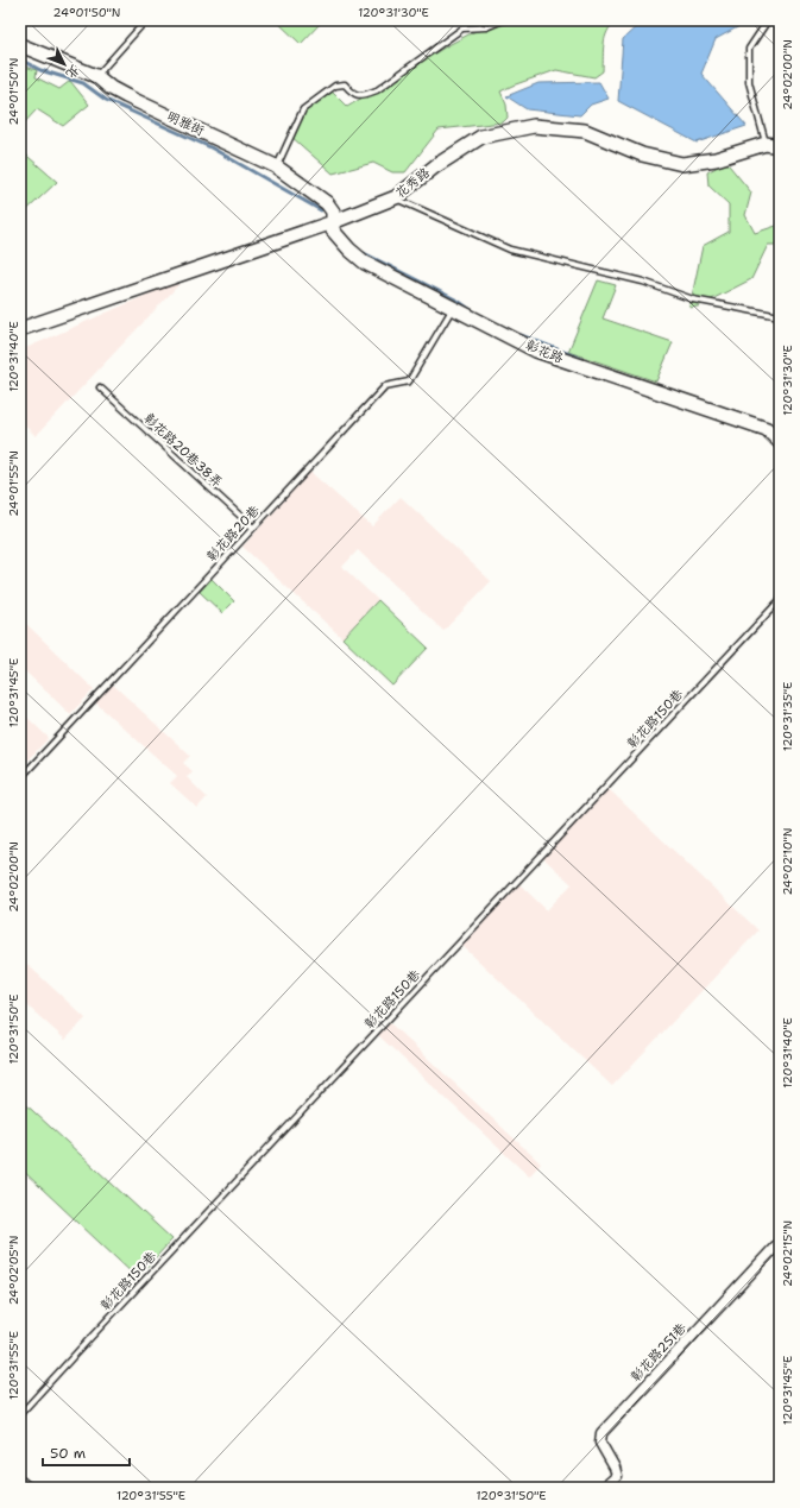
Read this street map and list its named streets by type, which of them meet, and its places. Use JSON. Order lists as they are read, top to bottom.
{
  "streets": {
    "street": [
      "明雅街",
      "花秀路",
      "彰花路",
      "彰花路251巷"
    ],
    "lane": ["彰花路20巷38弄", "彰花路20巷", "彰花路150巷"]
  },
  "crossings": [
    ["明雅街", "花秀路"],
    ["明雅街", "彰花路"],
    ["花秀路", "彰花路"],
    ["彰花路", "彰花路20巷"],
    ["彰花路20巷38弄", "彰花路20巷"]
  ],
  "scale_bar": "50 m",
  "north": "bottom right",
  "coordinates": [
    "24°01'50\"N",
    "120°31'30\"E",
    "24°02'00\"N",
    "120°31'40\"E",
    "24°01'55\"N",
    "120°31'45\"E",
    "120°31'35\"E",
    "24°02'10\"N",
    "120°31'50\"E",
    "24°02'15\"N",
    "24°02'05\"N",
    "120°31'55\"E"
  ]
}
